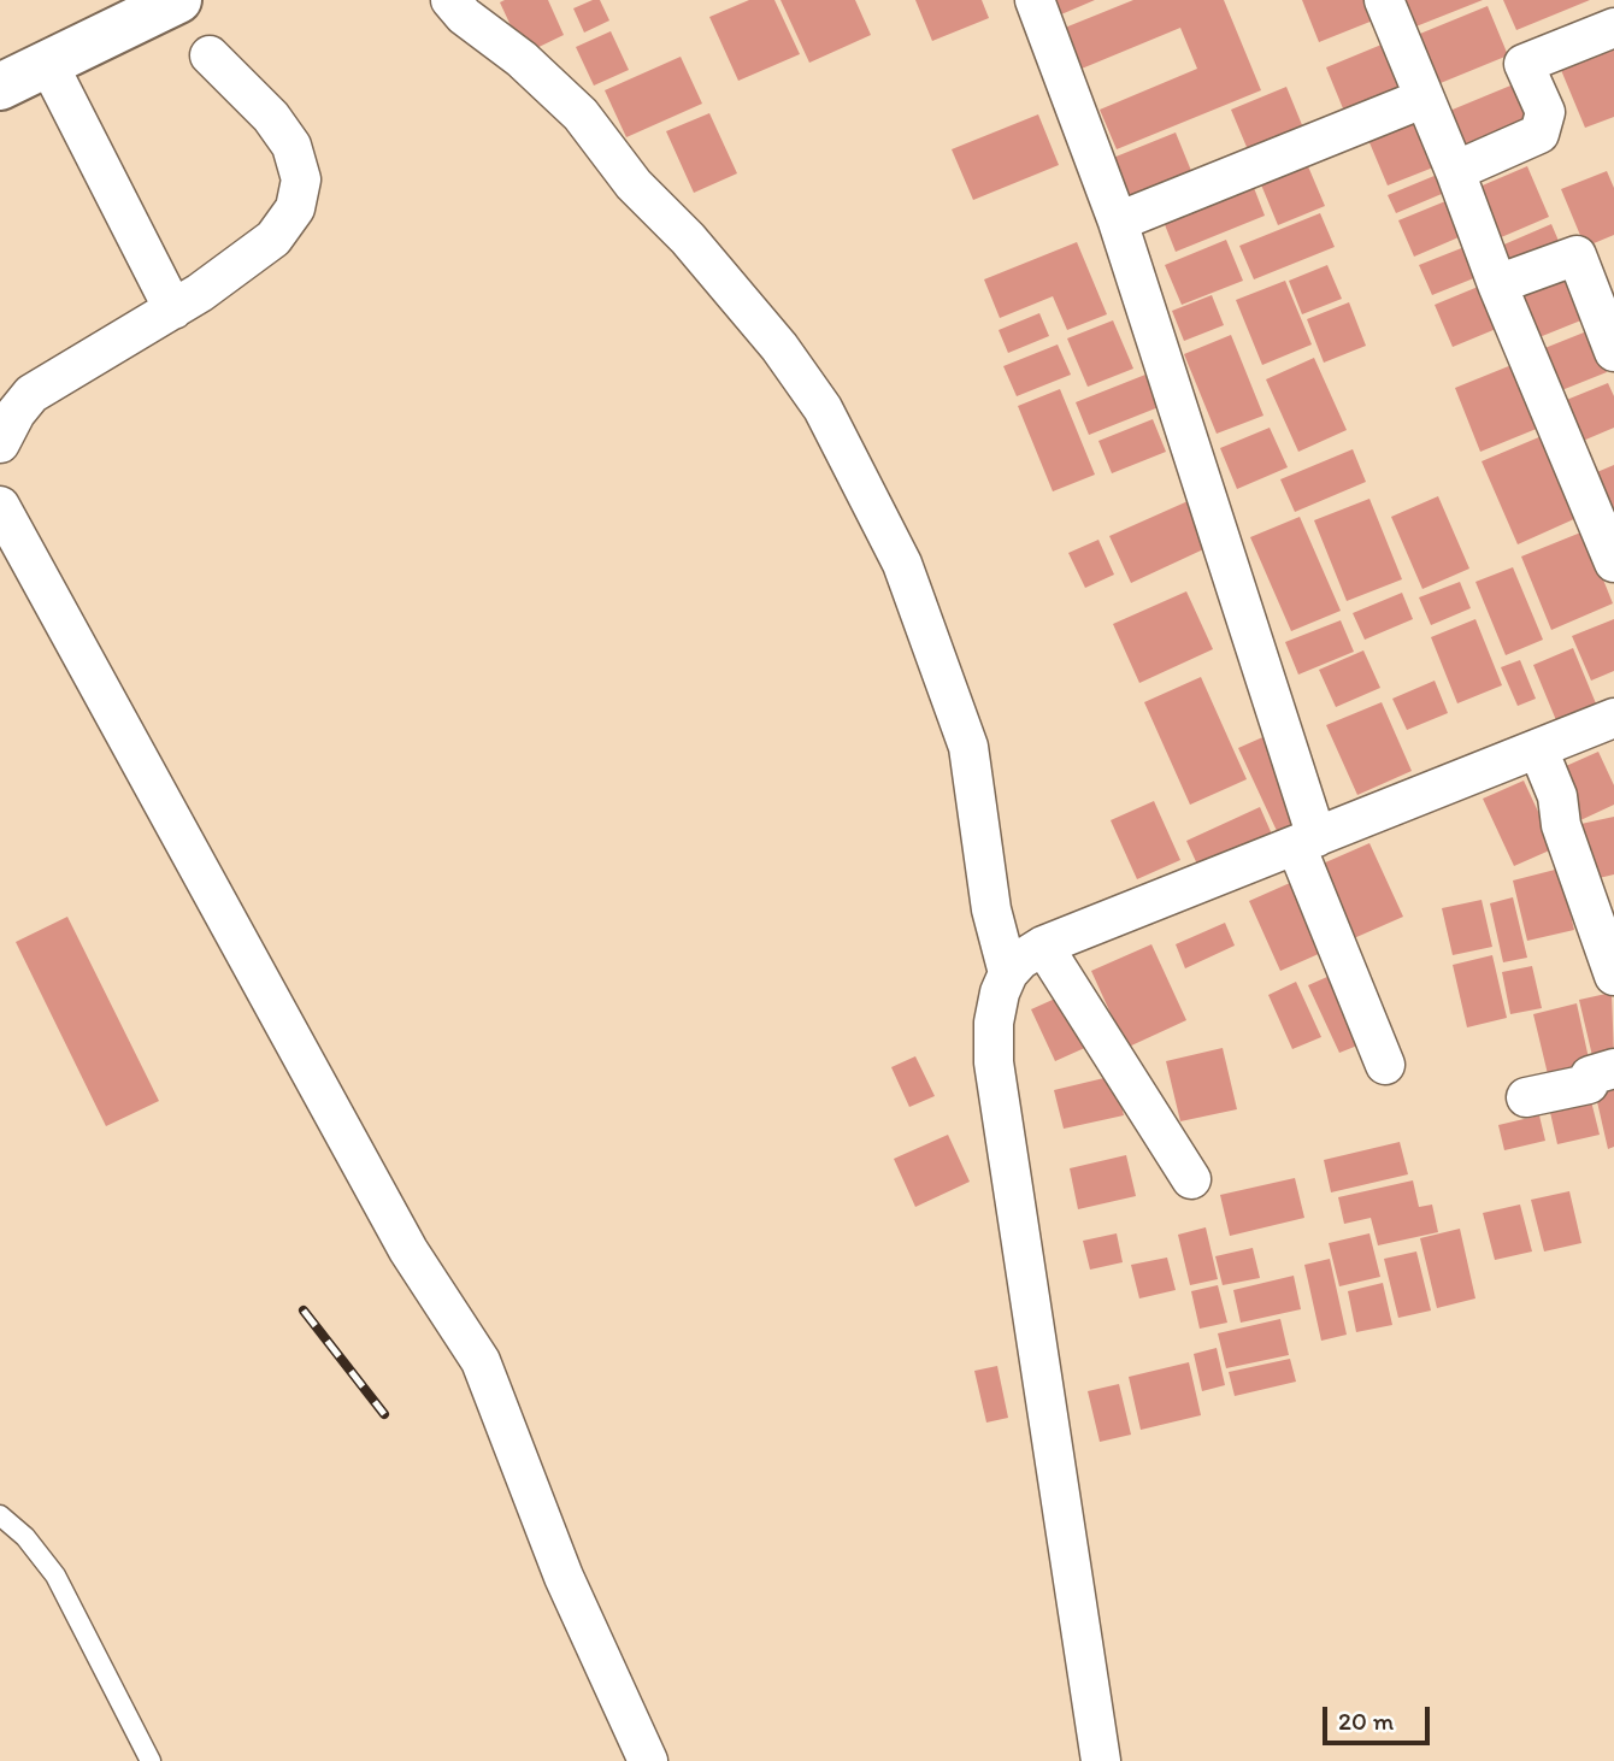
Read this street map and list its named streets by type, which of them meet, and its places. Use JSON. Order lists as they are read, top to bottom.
{
  "scale_bar": "20 m"
}
